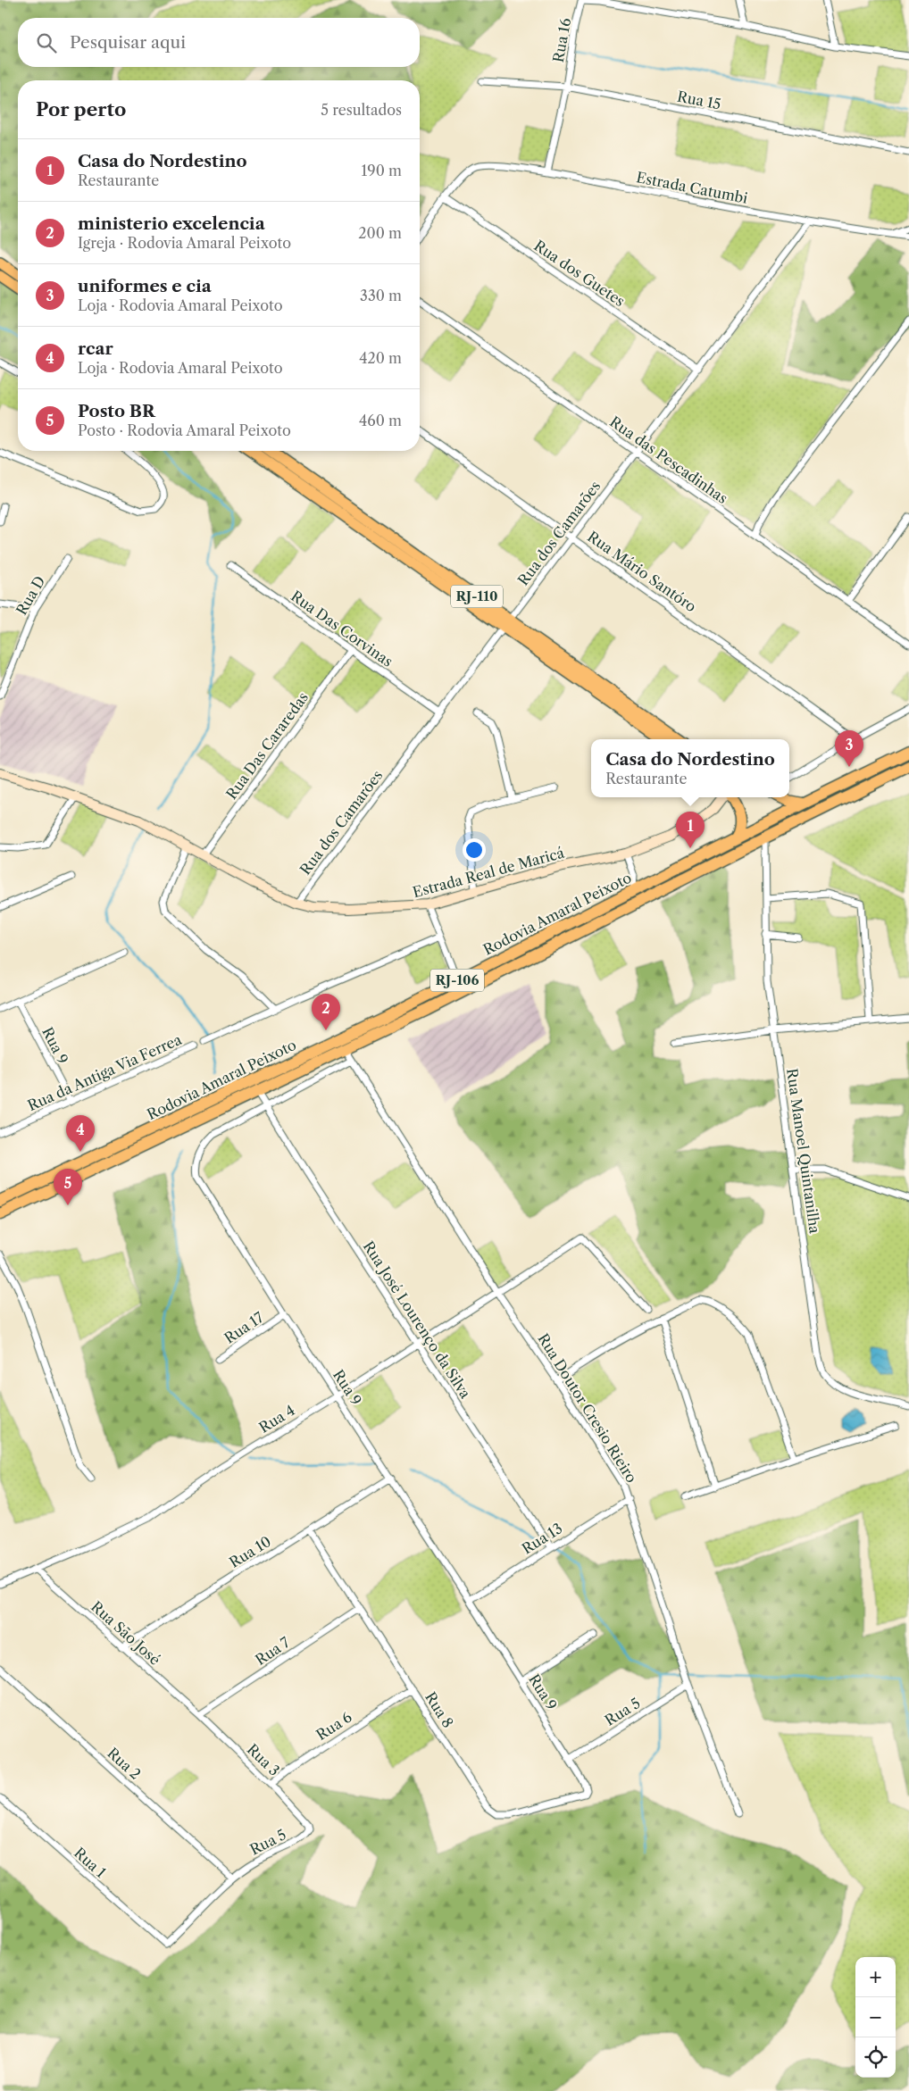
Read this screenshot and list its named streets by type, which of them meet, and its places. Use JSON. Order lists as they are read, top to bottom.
{
  "streets": {
    "highway": ["Rodovia Amaral Peixoto", "RJ-106"],
    "main road": ["RJ-110", "Estrada Real de Maricá"],
    "street": [
      "Rua 16",
      "Rua 15",
      "Estrada Catumbi",
      "Rua dos Guetes",
      "Rua das Pescadinhas",
      "Rua dos Camarões",
      "Rua Mário Santóro",
      "Rua D",
      "Rua Das Corvinas",
      "Rua Das Cararedas",
      "Rua 9",
      "Rua da Antiga Via Ferrea",
      "Rua Manoel Quintanilha",
      "Rua José Lourenço da Silva",
      "Rua 17",
      "Rua Doutor Cresio Rieiro",
      "Rua 4",
      "Rua 13",
      "Rua 10",
      "Rua São José",
      "Rua 7",
      "Rua 8",
      "Rua 5",
      "Rua 6",
      "Rua 3",
      "Rua 2",
      "Rua 1"
    ]
  },
  "crossings": [
    ["Rua 16", "Rua 15"],
    ["Rua 16", "Estrada Catumbi"],
    ["Estrada Catumbi", "Rua dos Guetes"],
    ["Estrada Catumbi", "Rua dos Camarões"],
    ["Rua dos Guetes", "Rua dos Camarões"],
    ["Rua das Pescadinhas", "Rua dos Camarões"],
    ["Rua dos Camarões", "Rua Mário Santóro"],
    ["Rua dos Camarões", "RJ-110"],
    ["Rua dos Camarões", "Rua Das Corvinas"],
    ["Rua dos Camarões", "Estrada Real de Maricá"],
    ["Rua Das Corvinas", "Rua Das Cararedas"],
    ["Rua Das Cararedas", "Estrada Real de Maricá"],
    ["Rodovia Amaral Peixoto", "Rua Manoel Quintanilha"],
    ["Rodovia Amaral Peixoto", "Rua José Lourenço da Silva"],
    ["Rodovia Amaral Peixoto", "Rua Doutor Cresio Rieiro"],
    ["Rua 9", "Rua da Antiga Via Ferrea"],
    ["Rua 9", "Rua José Lourenço da Silva"],
    ["Rua 9", "Rua 17"],
    ["Rua 9", "Rua Doutor Cresio Rieiro"],
    ["Rua 9", "Rua 4"],
    ["Rua 9", "Rua 13"],
    ["Rua 9", "Rua 10"],
    ["Rua 9", "Rua 8"],
    ["Rua 9", "Rua 5"],
    ["Rua José Lourenço da Silva", "Rua 4"],
    ["Rua José Lourenço da Silva", "Rua 13"],
    ["Rua Doutor Cresio Rieiro", "Rua 4"],
    ["Rua Doutor Cresio Rieiro", "Rua 13"],
    ["Rua Doutor Cresio Rieiro", "Rua 5"],
    ["Rua 4", "Rua São José"],
    ["Rua 10", "Rua São José"],
    ["Rua 10", "Rua 8"],
    ["Rua São José", "Rua 7"],
    ["Rua São José", "Rua 3"],
    ["Rua 7", "Rua 8"],
    ["Rua 7", "Rua 3"],
    ["Rua 8", "Rua 6"],
    ["Rua 5", "Rua 3"],
    ["Rua 5", "Rua 2"],
    ["Rua 5", "Rua 1"],
    ["Rua 6", "Rua 3"],
    ["Rua 2", "Rua 1"]
  ],
  "page": {
    "search": "Pesquisar aqui",
    "heading": ["Por perto", "5 resultados"],
    "list": [
      {
        "mark": "1",
        "name": "Casa do Nordestino",
        "note": "Restaurante",
        "value": "190 m"
      },
      {
        "mark": "2",
        "name": "ministerio excelencia",
        "note": "Igreja · Rodovia Amaral Peixoto",
        "value": "200 m"
      },
      {
        "mark": "3",
        "name": "uniformes e cia",
        "note": "Loja · Rodovia Amaral Peixoto",
        "value": "330 m"
      },
      {
        "mark": "4",
        "name": "rcar",
        "note": "Loja · Rodovia Amaral Peixoto",
        "value": "420 m"
      },
      {
        "mark": "5",
        "name": "Posto BR",
        "note": "Posto · Rodovia Amaral Peixoto",
        "value": "460 m"
      }
    ],
    "pins": [
      "3",
      "1",
      "2",
      "4",
      "5"
    ],
    "popup": ["Casa do Nordestino", "Restaurante"],
    "map_buttons": ["+", "−"]
  }
}
